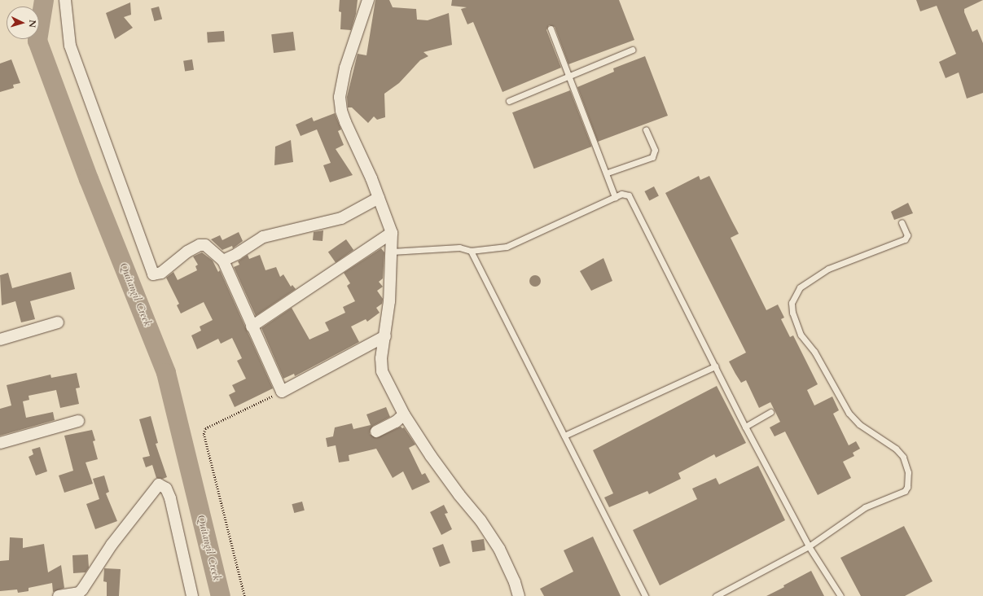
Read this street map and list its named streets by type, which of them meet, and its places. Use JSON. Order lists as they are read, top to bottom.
{
  "water": ["Quitangil Creek"],
  "north": "right"
}
